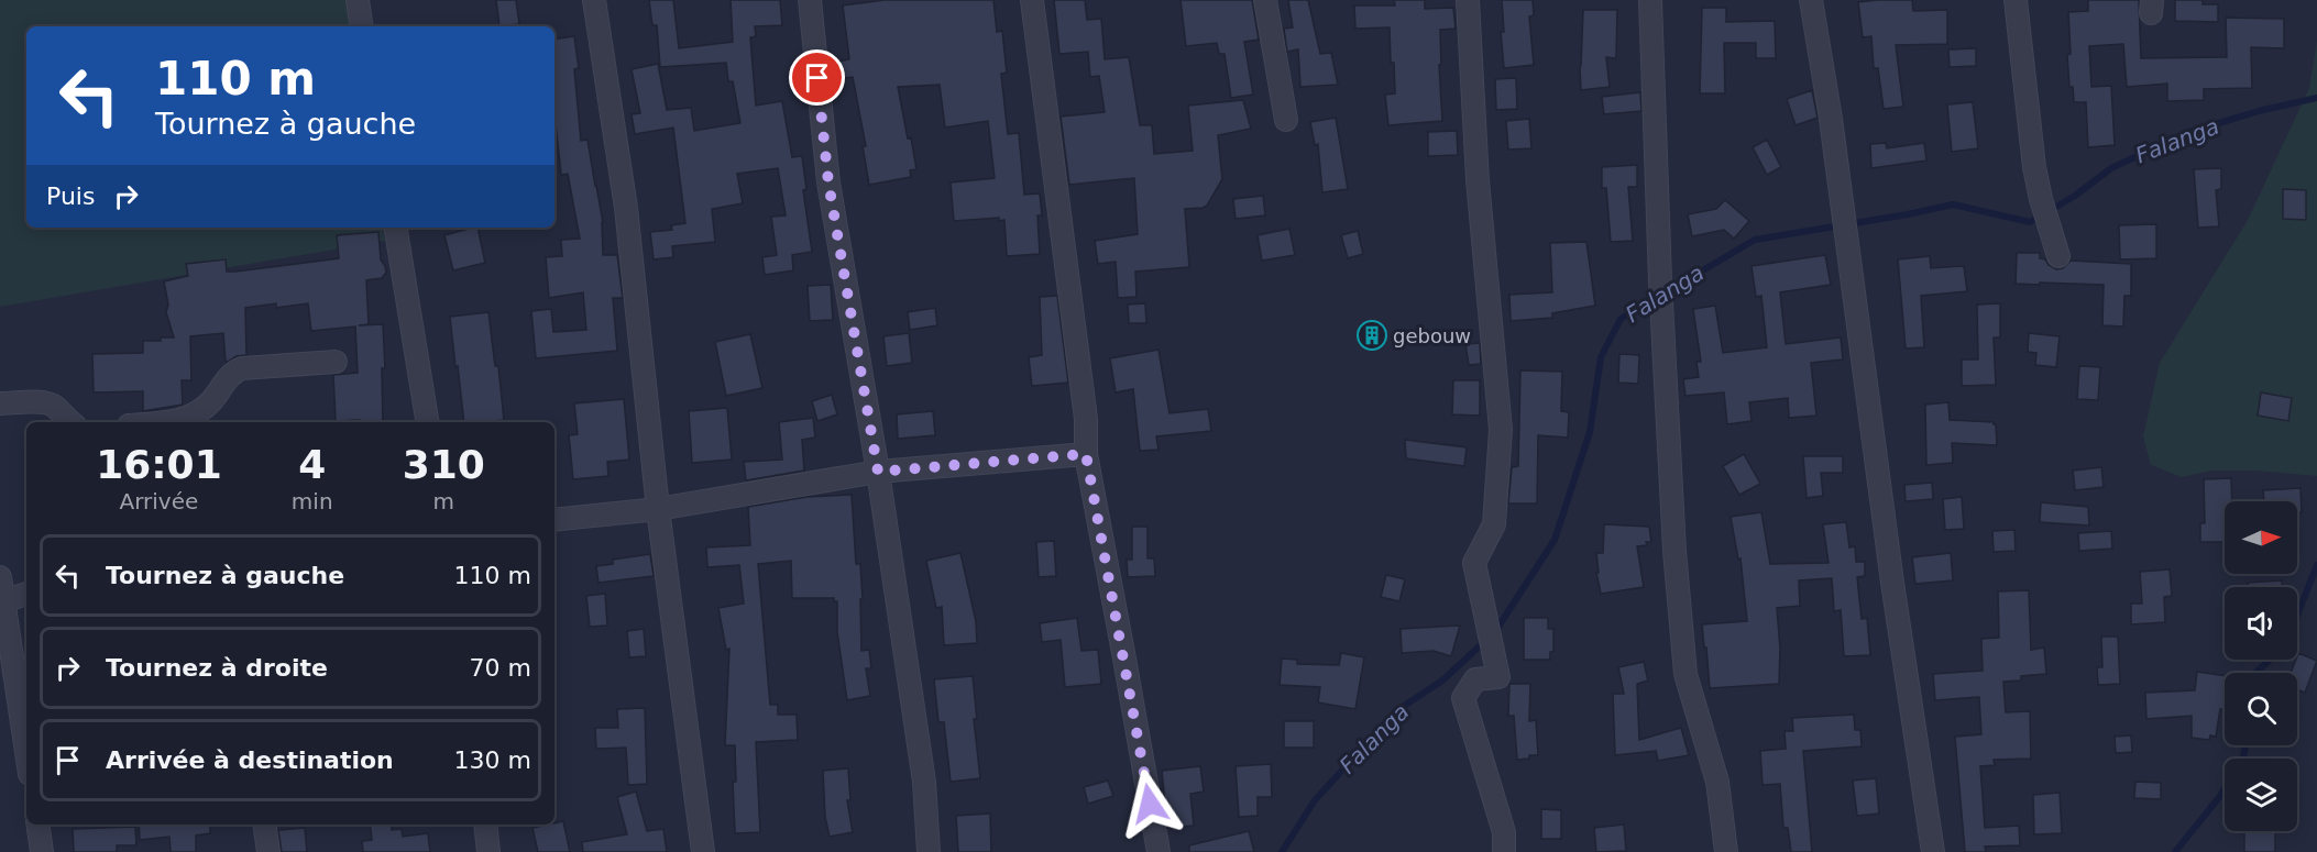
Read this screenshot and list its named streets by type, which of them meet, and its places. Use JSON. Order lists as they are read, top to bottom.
{
  "water": ["Falanga"],
  "places": {
    "building": ["gebouw"]
  },
  "north": "right",
  "page": {
    "turn": ["110 m", "Tournez à gauche"],
    "then": "Puis",
    "eta": [
      "16:01",
      "Arrivée",
      "4",
      "min",
      "310",
      "m"
    ],
    "list": [
      {
        "name": "Tournez à gauche",
        "value": "110 m"
      },
      {
        "name": "Tournez à droite",
        "value": "70 m"
      },
      {
        "name": "Arrivée à destination",
        "value": "130 m"
      }
    ]
  }
}
